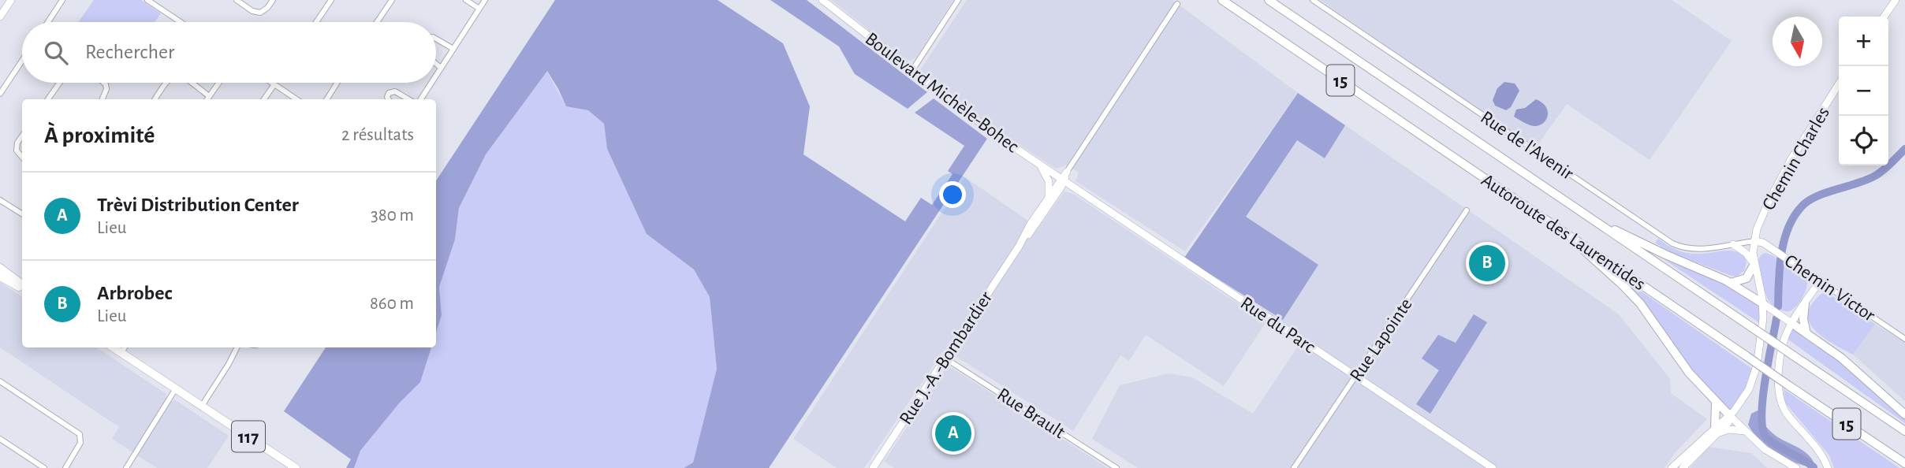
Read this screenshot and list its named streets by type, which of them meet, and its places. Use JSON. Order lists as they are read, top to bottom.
{
  "streets": {
    "highway": ["15", "Autoroute des Laurentides"],
    "main road": ["117"],
    "street": [
      "Boulevard Michèle-Bohec",
      "Rue de l'Avenir",
      "Chemin Charles",
      "Chemin Victor",
      "Rue du Parc",
      "Rue Lapointe",
      "Rue J.-A.-Bombardier",
      "Rue Brault"
    ]
  },
  "crossings": [
    ["Boulevard Michèle-Bohec", "Rue du Parc"],
    ["Boulevard Michèle-Bohec", "Rue J.-A.-Bombardier"],
    ["Rue de l'Avenir", "Chemin Charles"],
    ["Rue de l'Avenir", "Chemin Victor"],
    ["Chemin Charles", "Chemin Victor"],
    ["Rue du Parc", "Rue Lapointe"],
    ["Rue du Parc", "Rue J.-A.-Bombardier"],
    ["Rue J.-A.-Bombardier", "Rue Brault"]
  ],
  "north": "bottom",
  "page": {
    "map_buttons": ["+", "−"],
    "search": "Rechercher",
    "heading": ["À proximité", "2 résultats"],
    "list": [
      {
        "mark": "A",
        "name": "Trèvi Distribution Center",
        "note": "Lieu",
        "value": "380 m"
      },
      {
        "mark": "B",
        "name": "Arbrobec",
        "note": "Lieu",
        "value": "860 m"
      }
    ],
    "pins": ["B", "A"]
  }
}
